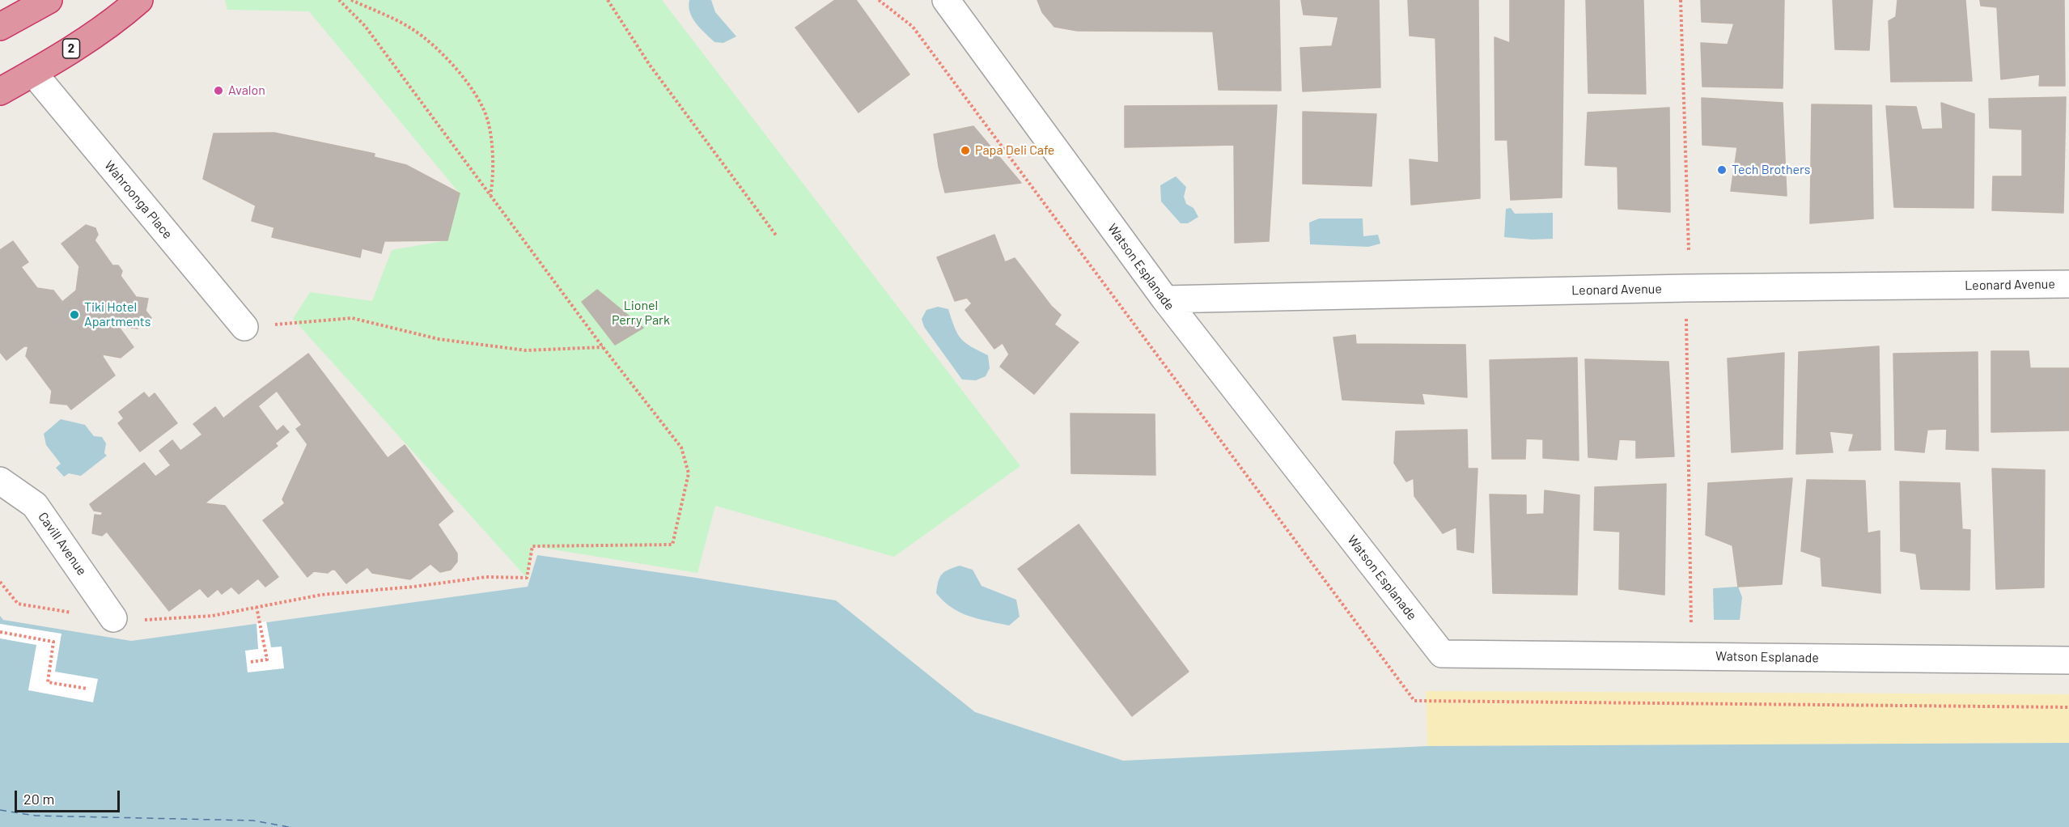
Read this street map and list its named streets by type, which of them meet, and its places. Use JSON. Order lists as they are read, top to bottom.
{
  "streets": {
    "highway": ["2"],
    "street": [
      "Wahroonga Place",
      "Watson Esplanade",
      "Leonard Avenue",
      "Cavill Avenue"
    ]
  },
  "crossings": [
    ["2", "Wahroonga Place"],
    ["Watson Esplanade", "Leonard Avenue"]
  ],
  "parks": ["Lionel Perry Park"],
  "places": [
    "Avalon",
    "Papa Deli Cafe",
    "Tech Brothers",
    "Tiki Hotel Apartments"
  ],
  "scale_bar": "20 m"
}
